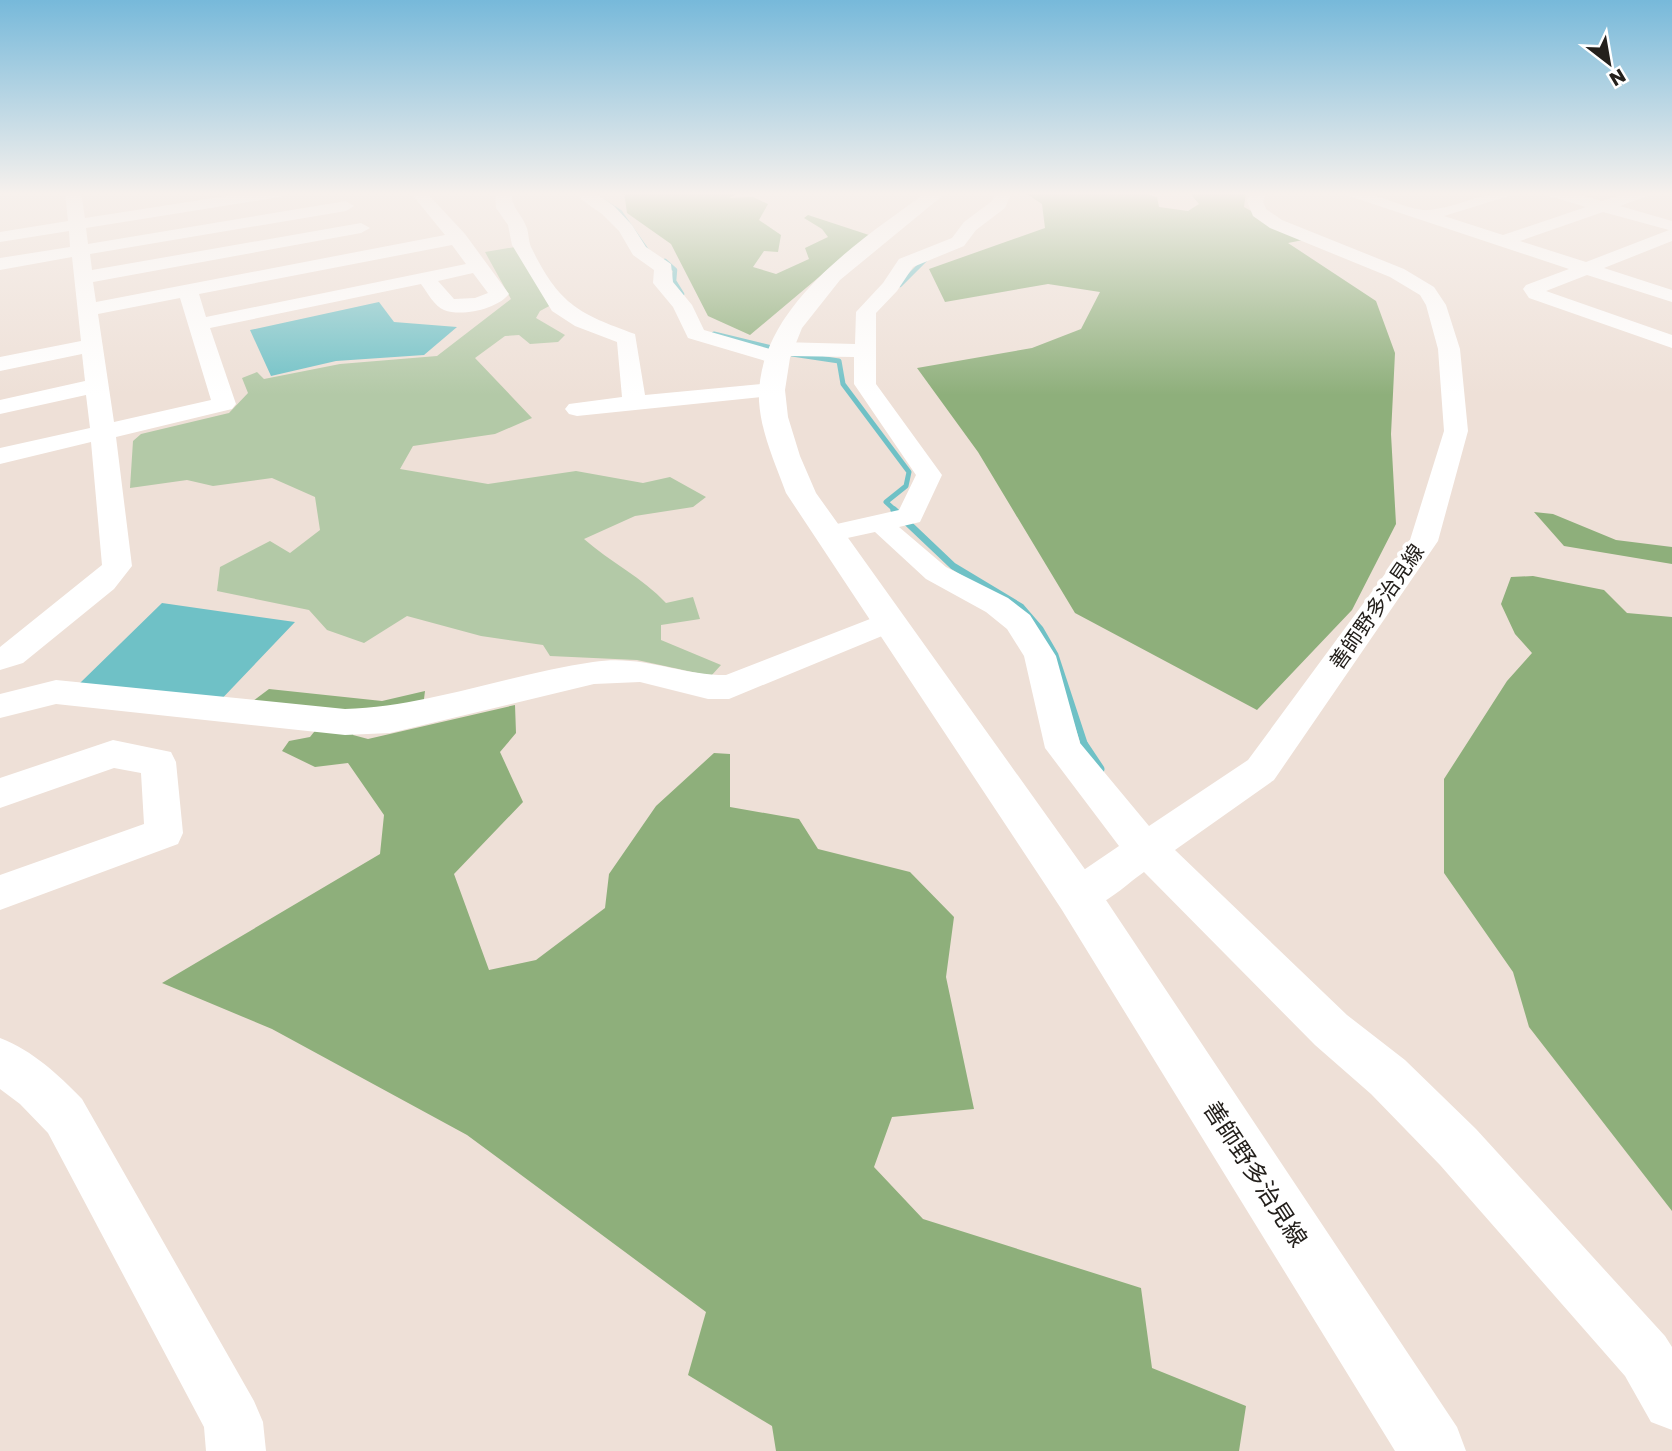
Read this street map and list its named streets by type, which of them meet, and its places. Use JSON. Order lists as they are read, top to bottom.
{
  "streets": {
    "main road": ["善師野多治見線"]
  },
  "north": "bottom right"
}
